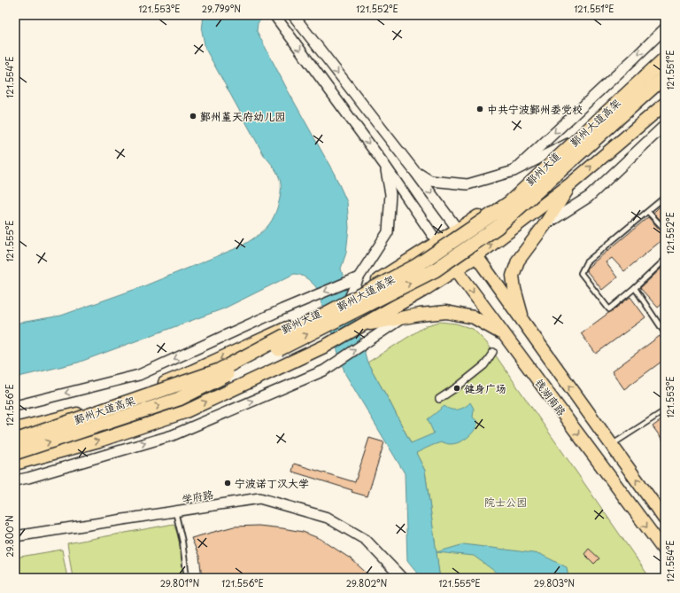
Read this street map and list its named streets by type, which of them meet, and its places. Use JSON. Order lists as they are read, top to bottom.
{
  "streets": {
    "highway": ["鄞州大道高架"],
    "main road": ["鄞州大道", "钱湖南路"],
    "street": ["学府路"]
  },
  "crossings": [
    ["鄞州大道", "钱湖南路"]
  ],
  "parks": ["院士公园"],
  "places": [
    "中共宁波鄞州委党校",
    "鄞州堇天府幼儿园",
    "健身广场",
    "宁波诺丁汉大学"
  ],
  "coordinates": [
    "121.553°E",
    "29.799°N",
    "121.552°E",
    "121.551°E",
    "121.554°E",
    "121.555°E",
    "121.556°E",
    "29.800°N",
    "29.801°N",
    "29.802°N",
    "29.803°N"
  ]
}
